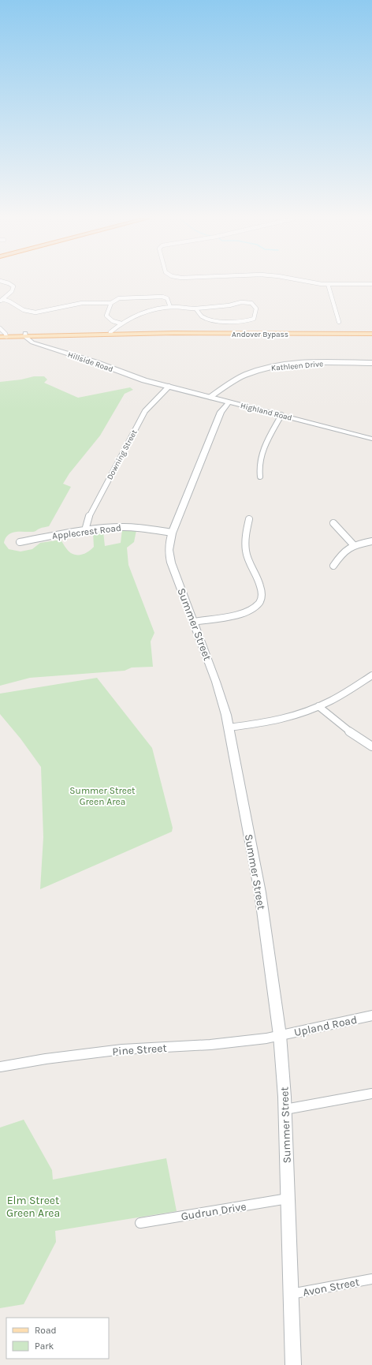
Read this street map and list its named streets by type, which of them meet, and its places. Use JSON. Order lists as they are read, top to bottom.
{
  "streets": {
    "main road": ["Andover Bypass"],
    "street": [
      "Hillside Road",
      "Kathleen Drive",
      "Highland Road",
      "Downing Street",
      "Applecrest Road",
      "Summer Street",
      "Upland Road",
      "Pine Street",
      "Gudrun Drive",
      "Avon Street"
    ]
  },
  "crossings": [
    ["Andover Bypass", "Hillside Road"],
    ["Hillside Road", "Highland Road"],
    ["Kathleen Drive", "Highland Road"],
    ["Highland Road", "Downing Street"],
    ["Highland Road", "Summer Street"],
    ["Downing Street", "Applecrest Road"],
    ["Applecrest Road", "Summer Street"],
    ["Summer Street", "Upland Road"],
    ["Summer Street", "Pine Street"],
    ["Summer Street", "Gudrun Drive"],
    ["Summer Street", "Avon Street"],
    ["Upland Road", "Pine Street"]
  ],
  "parks": ["Summer Street Green Area", "Elm Street Green Area"],
  "legend": ["Road", "Park"]
}
